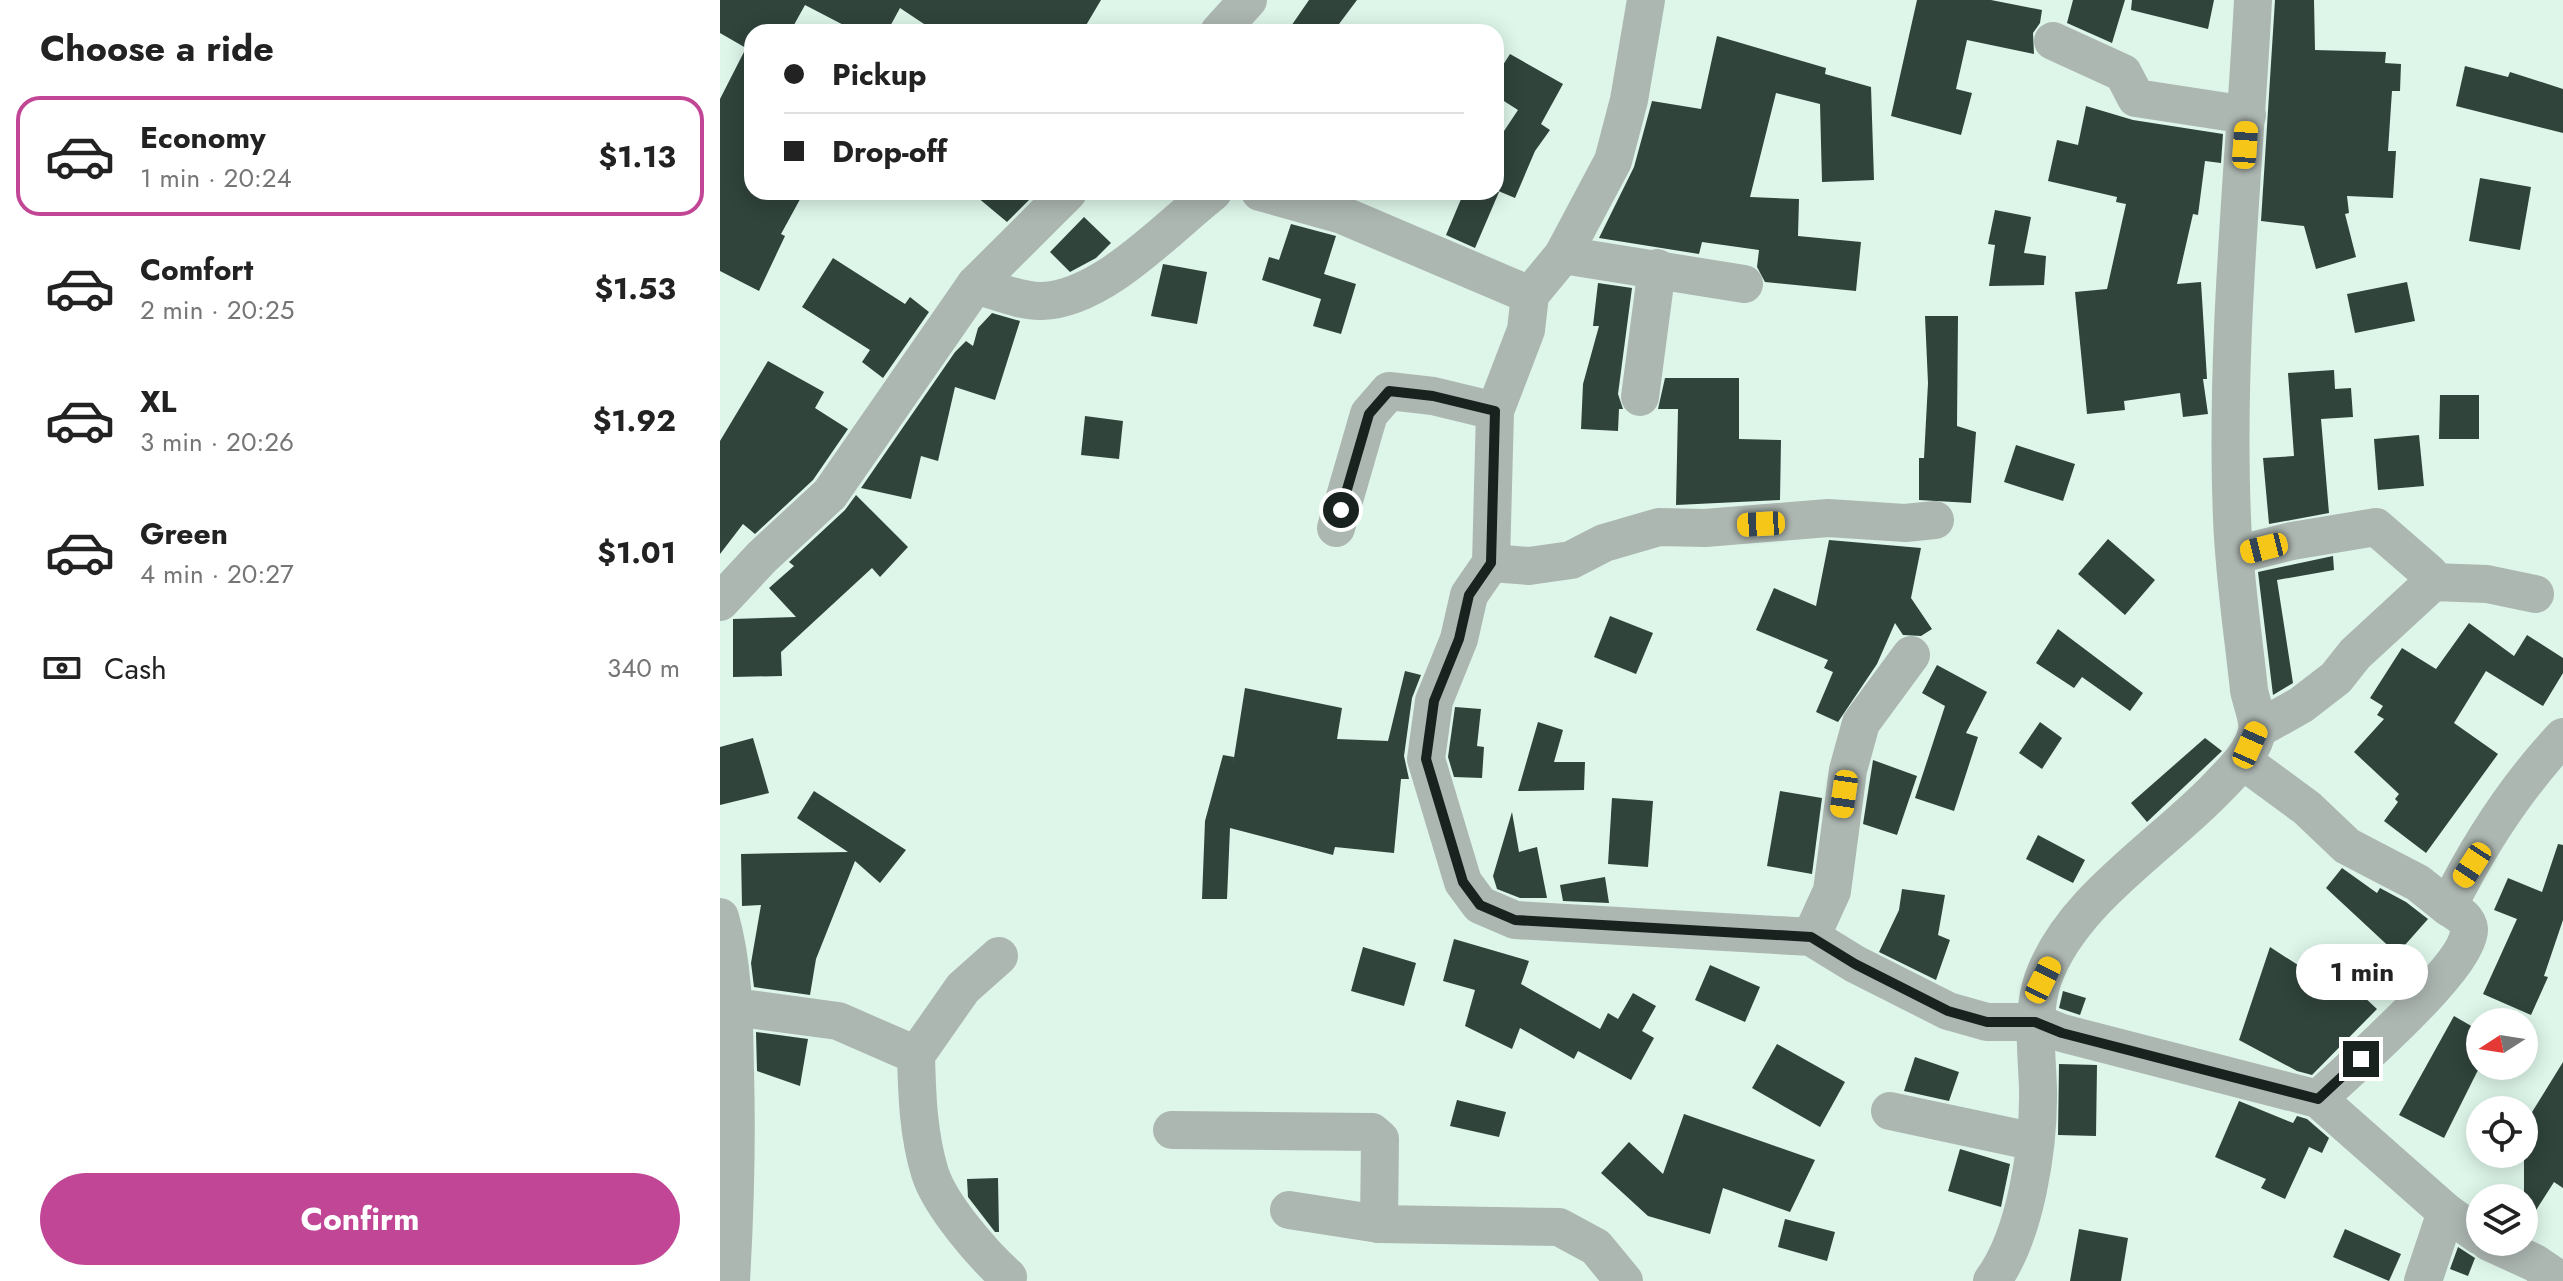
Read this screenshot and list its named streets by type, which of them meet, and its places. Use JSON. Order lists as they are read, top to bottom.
{
  "north": "left",
  "page": {
    "heading": "Choose a ride",
    "banner": ["Pickup", "Drop-off"],
    "list": [
      {
        "name": "Economy",
        "note": "1 min · 20:24",
        "value": "$1.13"
      },
      {
        "name": "Comfort",
        "note": "2 min · 20:25",
        "value": "$1.53"
      },
      {
        "name": "XL",
        "note": "3 min · 20:26",
        "value": "$1.92"
      },
      {
        "name": "Green",
        "note": "4 min · 20:27",
        "value": "$1.01"
      }
    ],
    "pay": ["Cash", "340 m"],
    "bubble": "1 min",
    "buttons": "Confirm"
  }
}
